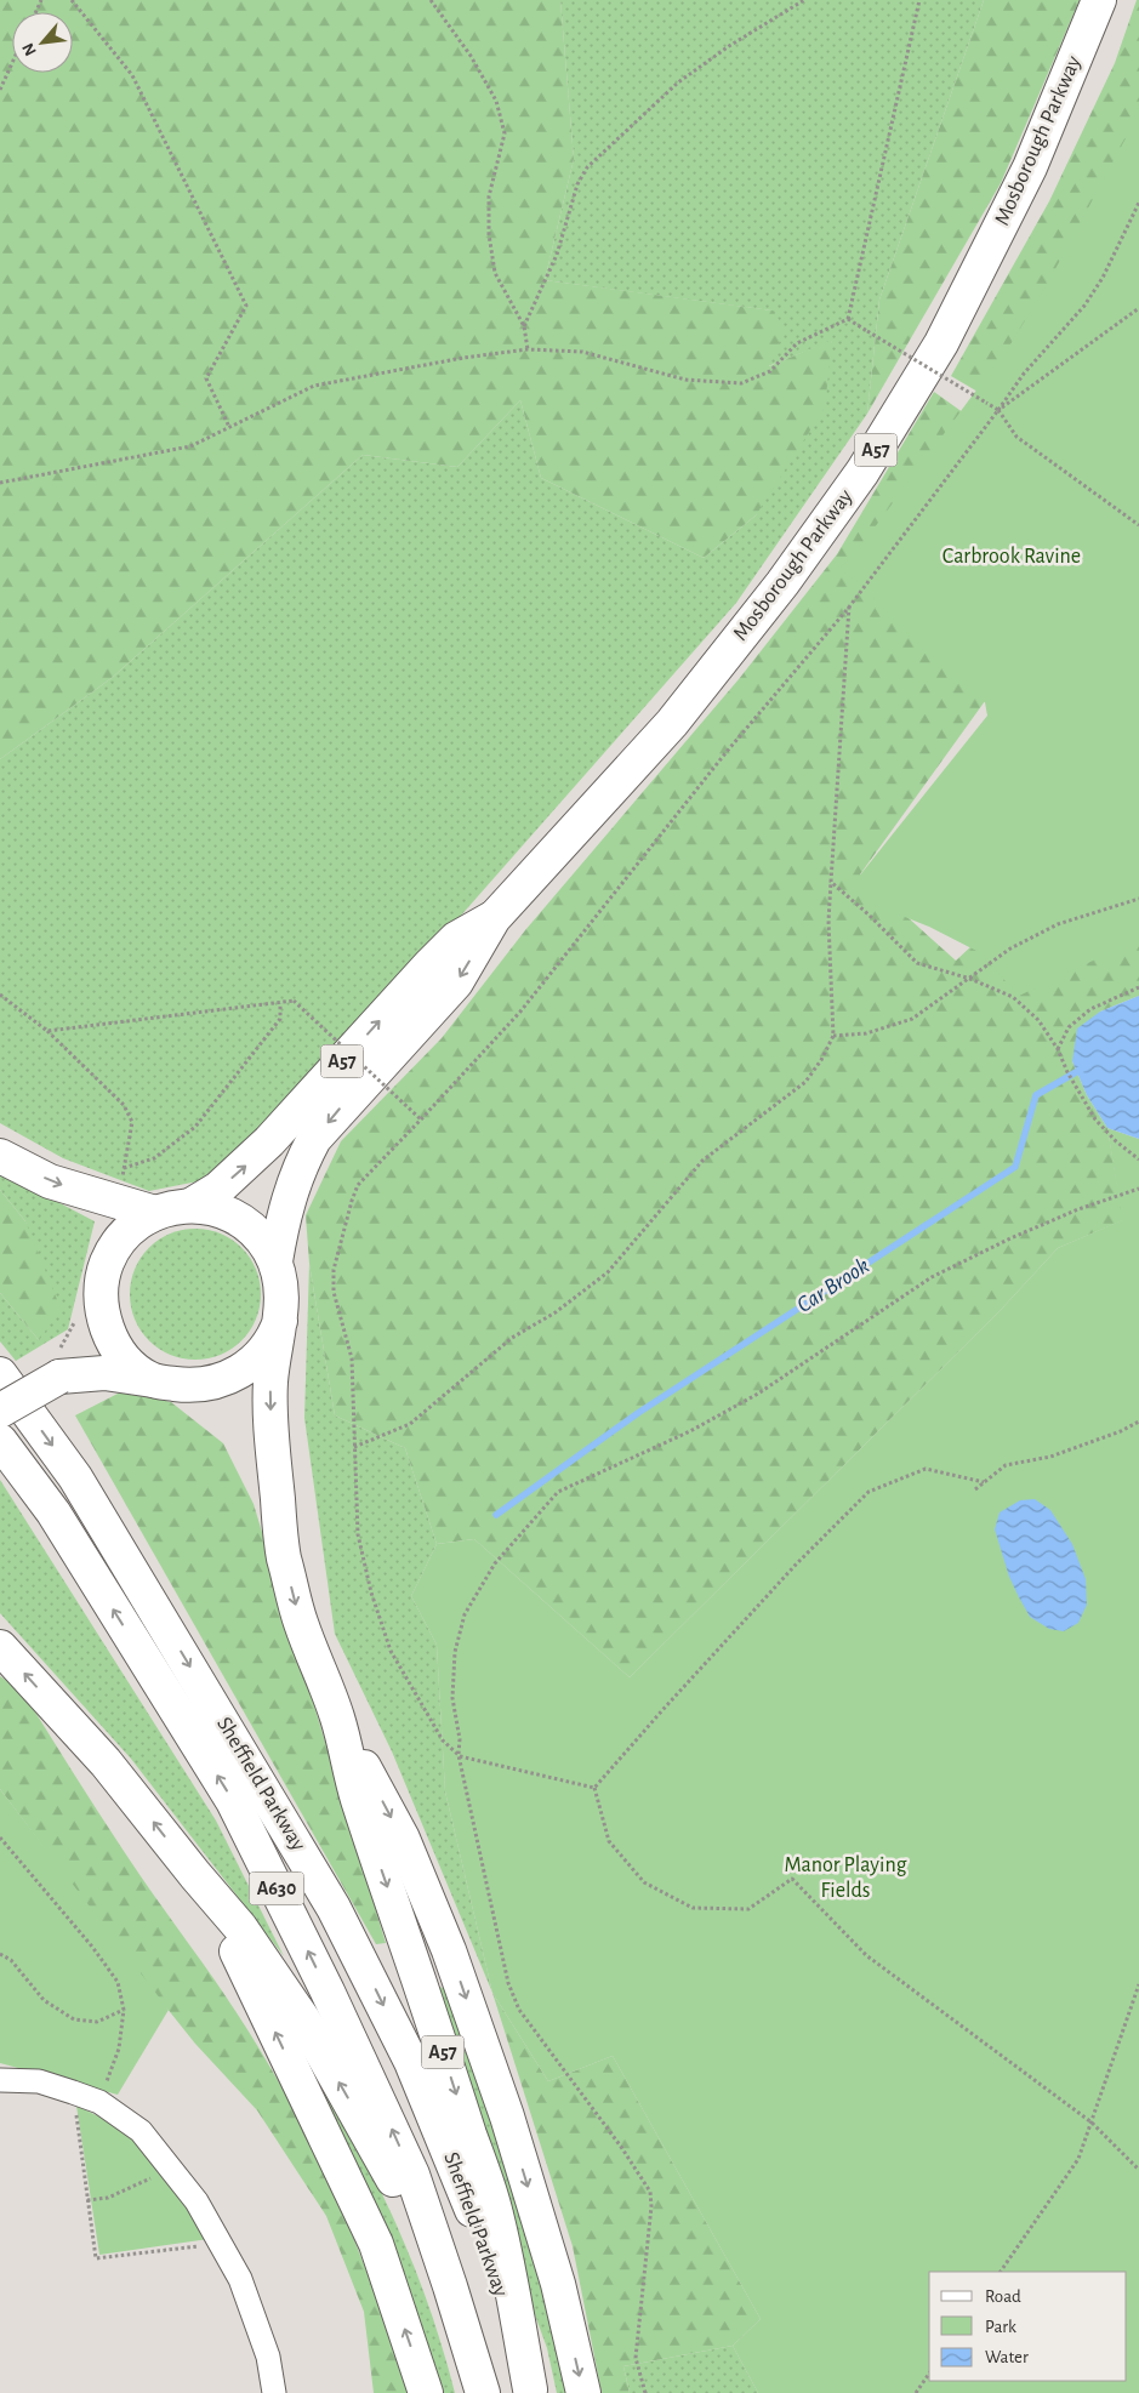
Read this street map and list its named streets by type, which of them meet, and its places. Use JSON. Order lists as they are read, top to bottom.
{
  "streets": {
    "highway": [
      "Mosborough Parkway",
      "A57",
      "Sheffield Parkway",
      "A630"
    ]
  },
  "crossings": [
    ["Mosborough Parkway", "A57"],
    ["A57", "Sheffield Parkway"]
  ],
  "water": ["Car Brook"],
  "parks": ["Carbrook Ravine", "Manor Playing Fields"],
  "legend": ["Road", "Park", "Water"],
  "north": "bottom left"
}
